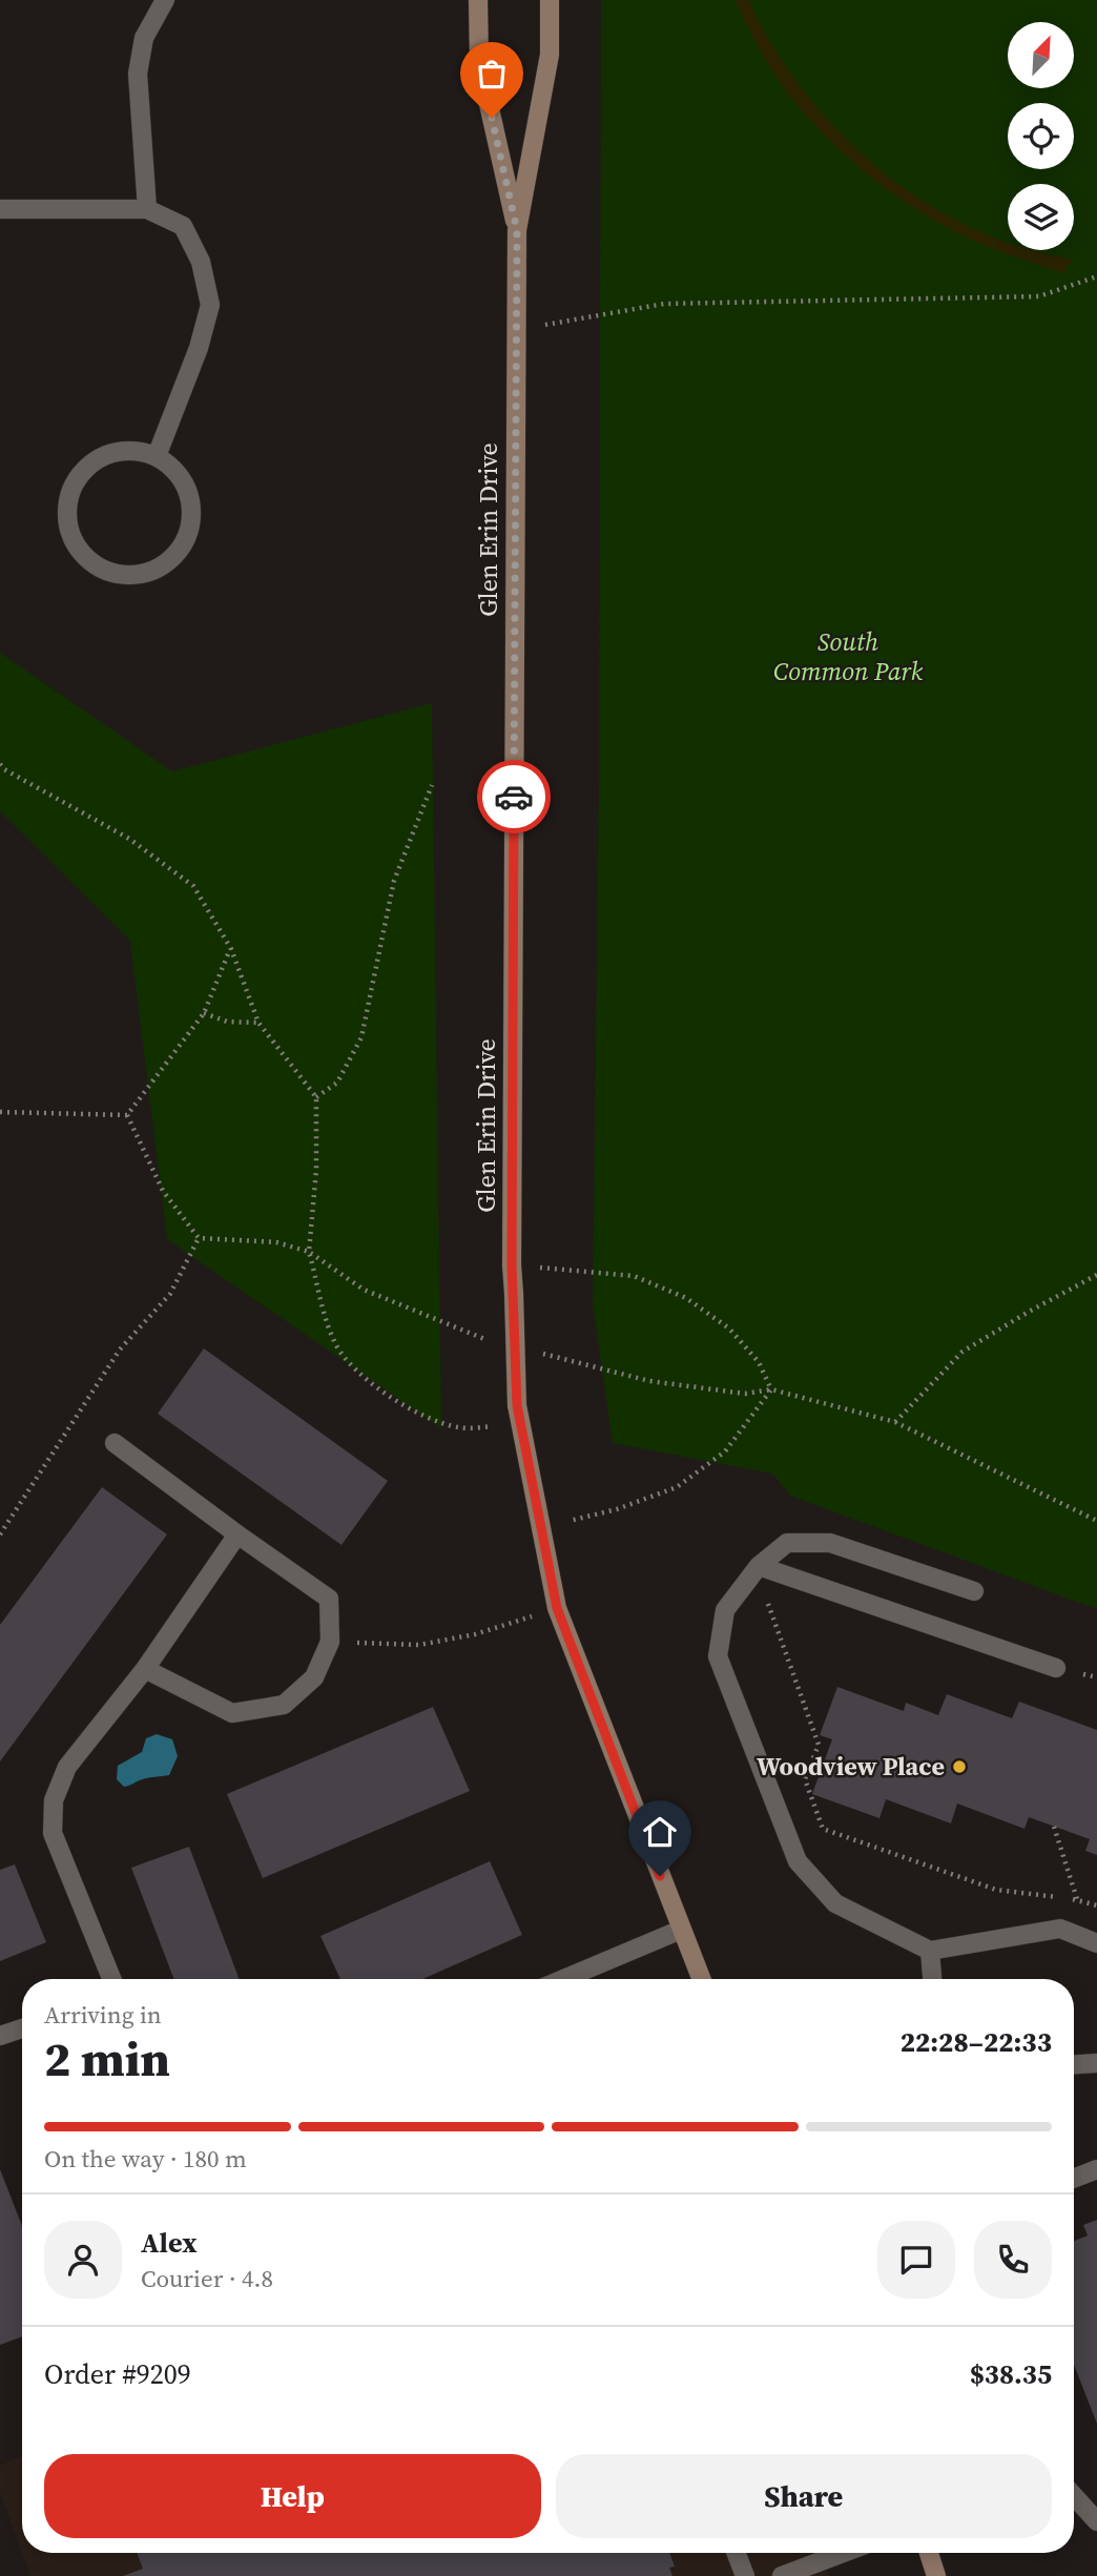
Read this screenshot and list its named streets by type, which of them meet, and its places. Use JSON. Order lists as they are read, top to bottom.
{
  "streets": {
    "street": ["Glen Erin Drive"]
  },
  "parks": ["South Common Park"],
  "places": ["Woodview Place"],
  "north": "top right",
  "page": {
    "heading": ["2 min", "Arriving in", "22:28–22:33"],
    "panel": [
      "Alex",
      "Courier · 4.8",
      "Order #9209",
      "$38.35"
    ],
    "bar": "On the way · 180 m",
    "buttons": ["Help", "Share"]
  }
}
